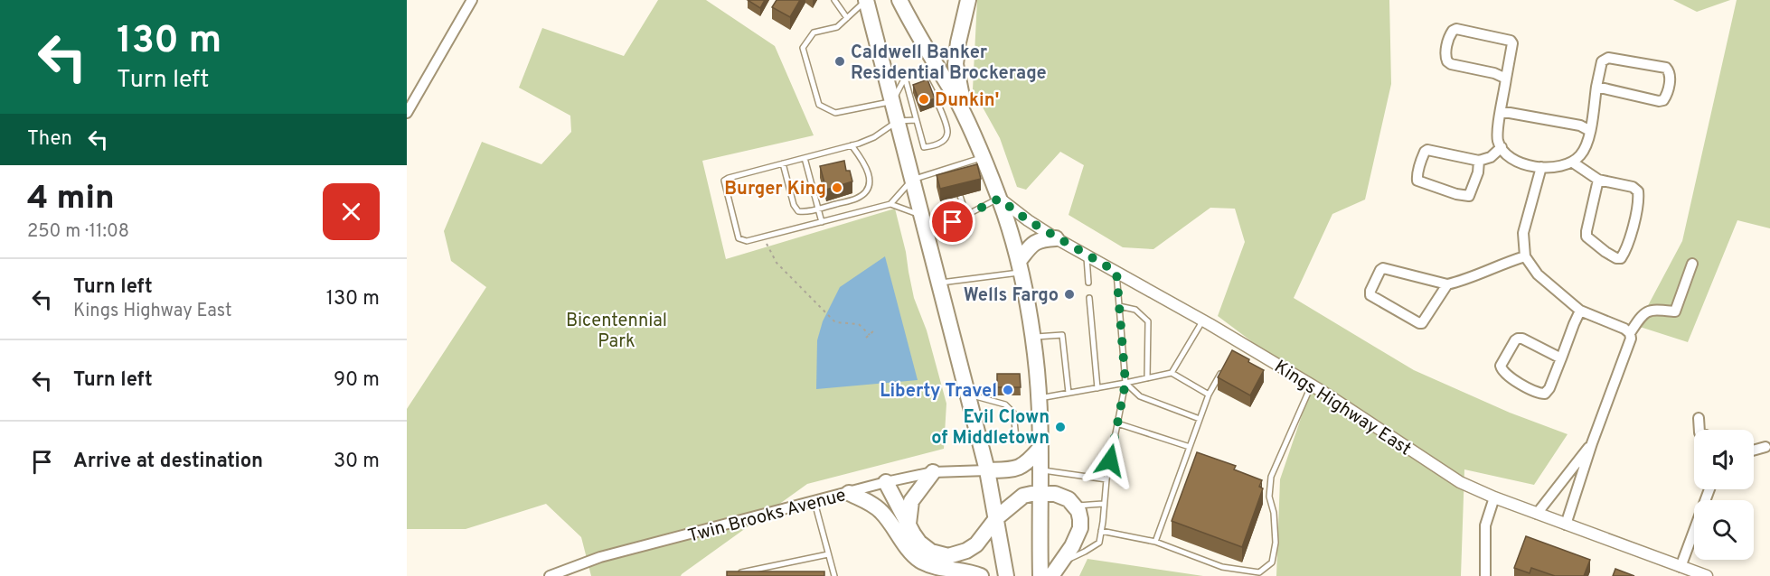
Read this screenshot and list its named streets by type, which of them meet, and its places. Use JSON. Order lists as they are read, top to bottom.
{
  "streets": {
    "street": ["Kings Highway East", "Twin Brooks Avenue"]
  },
  "parks": ["Bicentennial Park"],
  "places": [
    "Caldwell Banker Residential Brockerage",
    "Dunkin'",
    "Burger King",
    "Wells Fargo",
    "Liberty Travel",
    "Evil Clown of Middletown"
  ],
  "page": {
    "turn": ["130 m", "Turn left"],
    "then": "Then",
    "heading": ["4 min", "250 m · 11:08"],
    "list": [
      {
        "name": "Turn left",
        "note": "Kings Highway East",
        "value": "130 m"
      },
      {
        "name": "Turn left",
        "value": "90 m"
      },
      {
        "name": "Arrive at destination",
        "value": "30 m"
      }
    ]
  }
}
